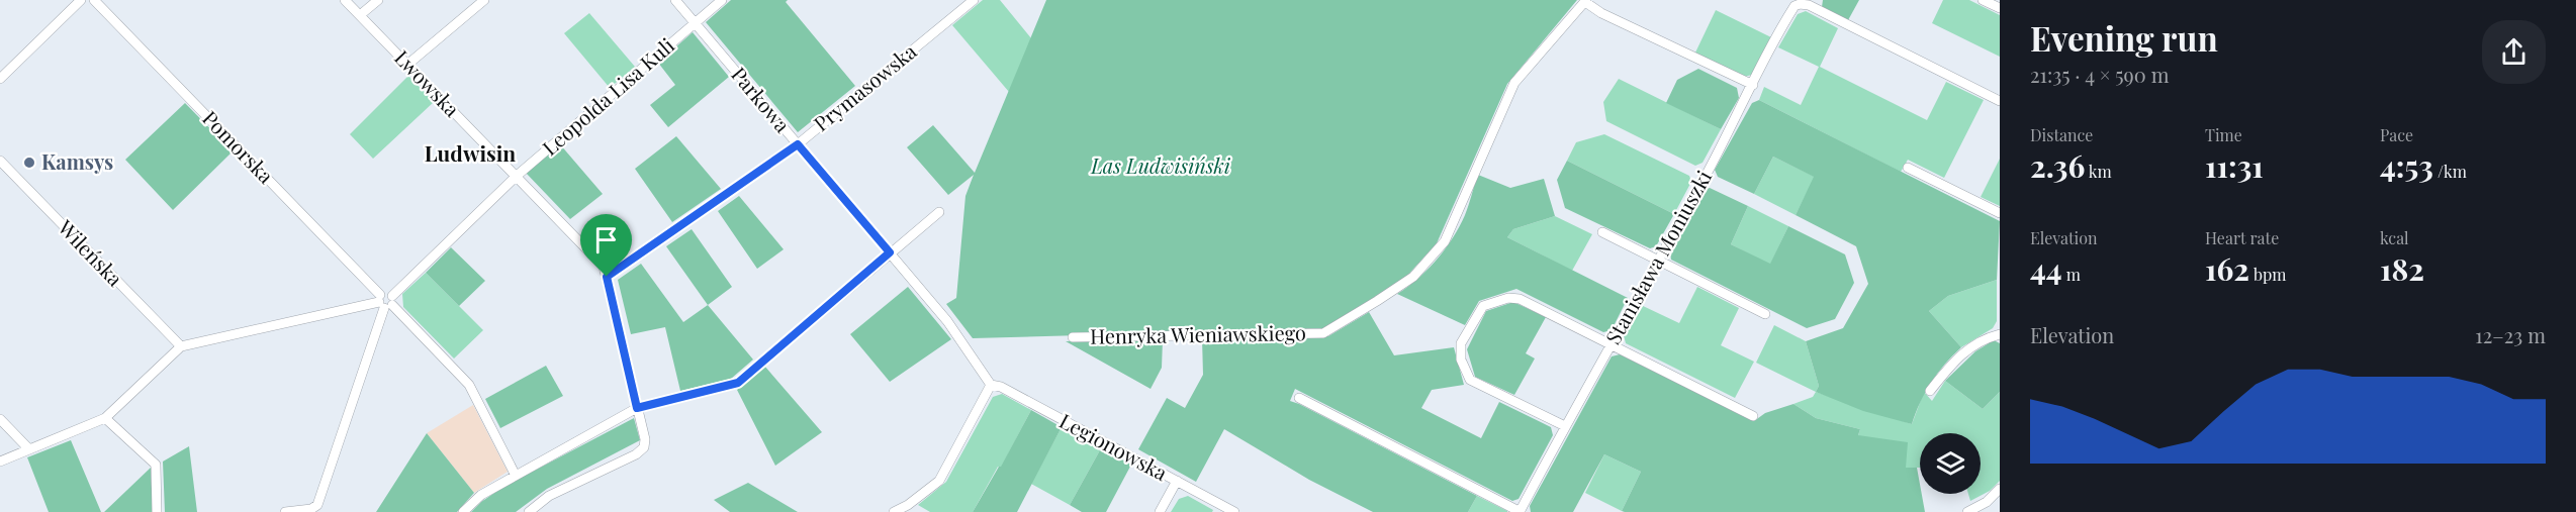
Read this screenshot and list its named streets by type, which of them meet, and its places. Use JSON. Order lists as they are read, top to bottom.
{
  "streets": {
    "street": [
      "Lwowska",
      "Prymasowska",
      "Leopolda Lisa Kuli",
      "Parkowa",
      "Pomorska",
      "Wileńska",
      "Stanisława Moniuszki",
      "Henryka Wieniawskiego",
      "Legionowska"
    ]
  },
  "crossings": [
    ["Lwowska", "Prymasowska"],
    ["Lwowska", "Leopolda Lisa Kuli"],
    ["Prymasowska", "Parkowa"],
    ["Leopolda Lisa Kuli", "Parkowa"],
    ["Leopolda Lisa Kuli", "Pomorska"],
    ["Parkowa", "Legionowska"]
  ],
  "districts": ["Ludwisin"],
  "parks": ["Las Ludwisiński"],
  "places": ["Kamsys"],
  "page": {
    "heading": ["Evening run", "21:35 · 4 × 590 m"],
    "stats": [
      ["Distance", "2.36 km"],
      ["Time", "11:31"],
      ["Pace", "4:53 /km"],
      ["Elevation", "44 m"],
      ["Heart rate", "162 bpm"],
      ["kcal", "182"]
    ],
    "chart": ["Elevation", "12–23 m"]
  }
}
